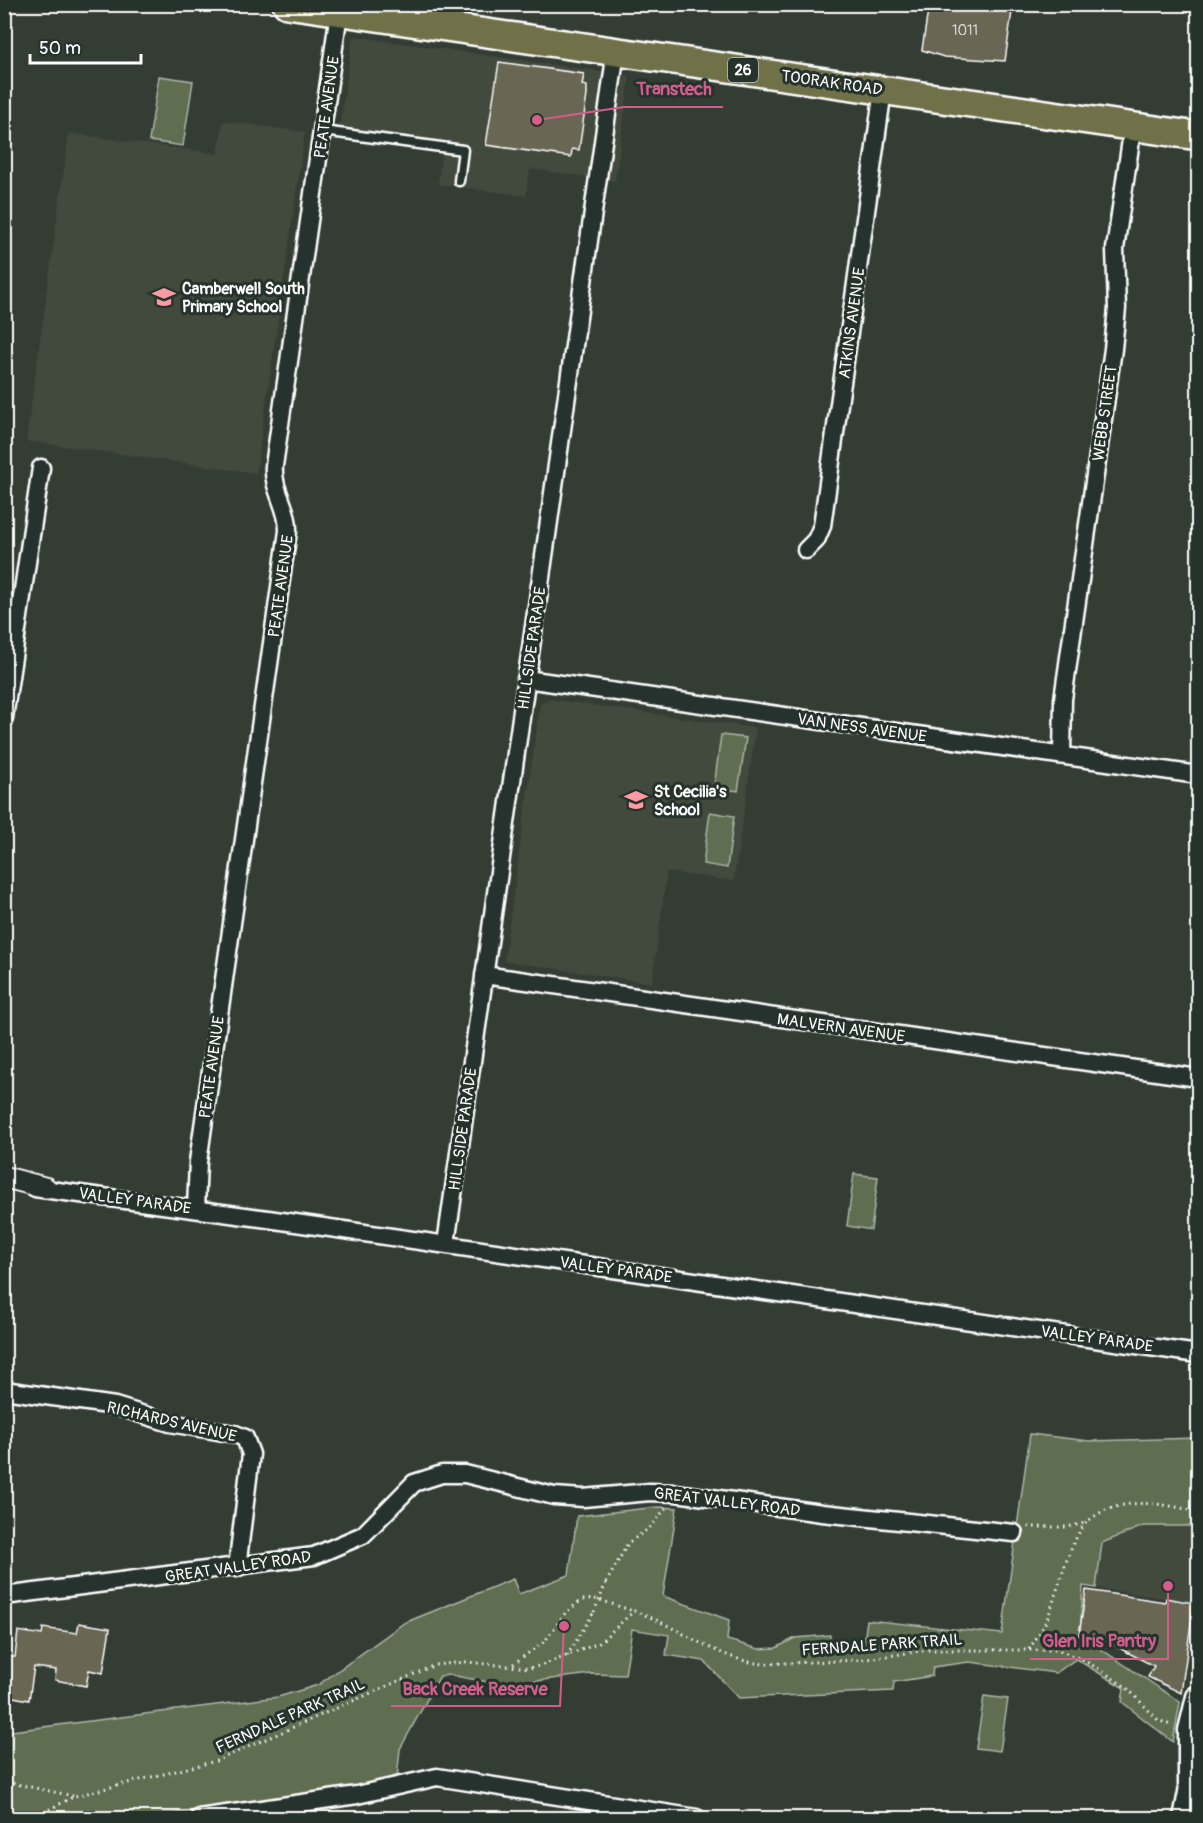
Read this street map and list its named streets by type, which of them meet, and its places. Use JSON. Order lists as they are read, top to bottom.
{
  "streets": {
    "highway": ["26", "TOORAK ROAD"],
    "street": [
      "PEATE AVENUE",
      "ATKINS AVENUE",
      "WEBB STREET",
      "HILLSIDE PARADE",
      "VAN NESS AVENUE",
      "MALVERN AVENUE",
      "VALLEY PARADE",
      "RICHARDS AVENUE",
      "GREAT VALLEY ROAD"
    ],
    "path": ["FERNDALE PARK TRAIL"]
  },
  "crossings": [
    ["TOORAK ROAD", "PEATE AVENUE"],
    ["TOORAK ROAD", "ATKINS AVENUE"],
    ["TOORAK ROAD", "WEBB STREET"],
    ["TOORAK ROAD", "HILLSIDE PARADE"],
    ["PEATE AVENUE", "VALLEY PARADE"],
    ["WEBB STREET", "VAN NESS AVENUE"],
    ["HILLSIDE PARADE", "VAN NESS AVENUE"],
    ["HILLSIDE PARADE", "MALVERN AVENUE"],
    ["HILLSIDE PARADE", "VALLEY PARADE"],
    ["RICHARDS AVENUE", "GREAT VALLEY ROAD"]
  ],
  "places": {
    "other": ["Transtech", "Glen Iris Pantry", "Back Creek Reserve"],
    "school or university": ["Camberwell South Primary School", "St Cecilia's School"]
  },
  "house_numbers": ["1011"],
  "scale_bar": "50 m"
}
